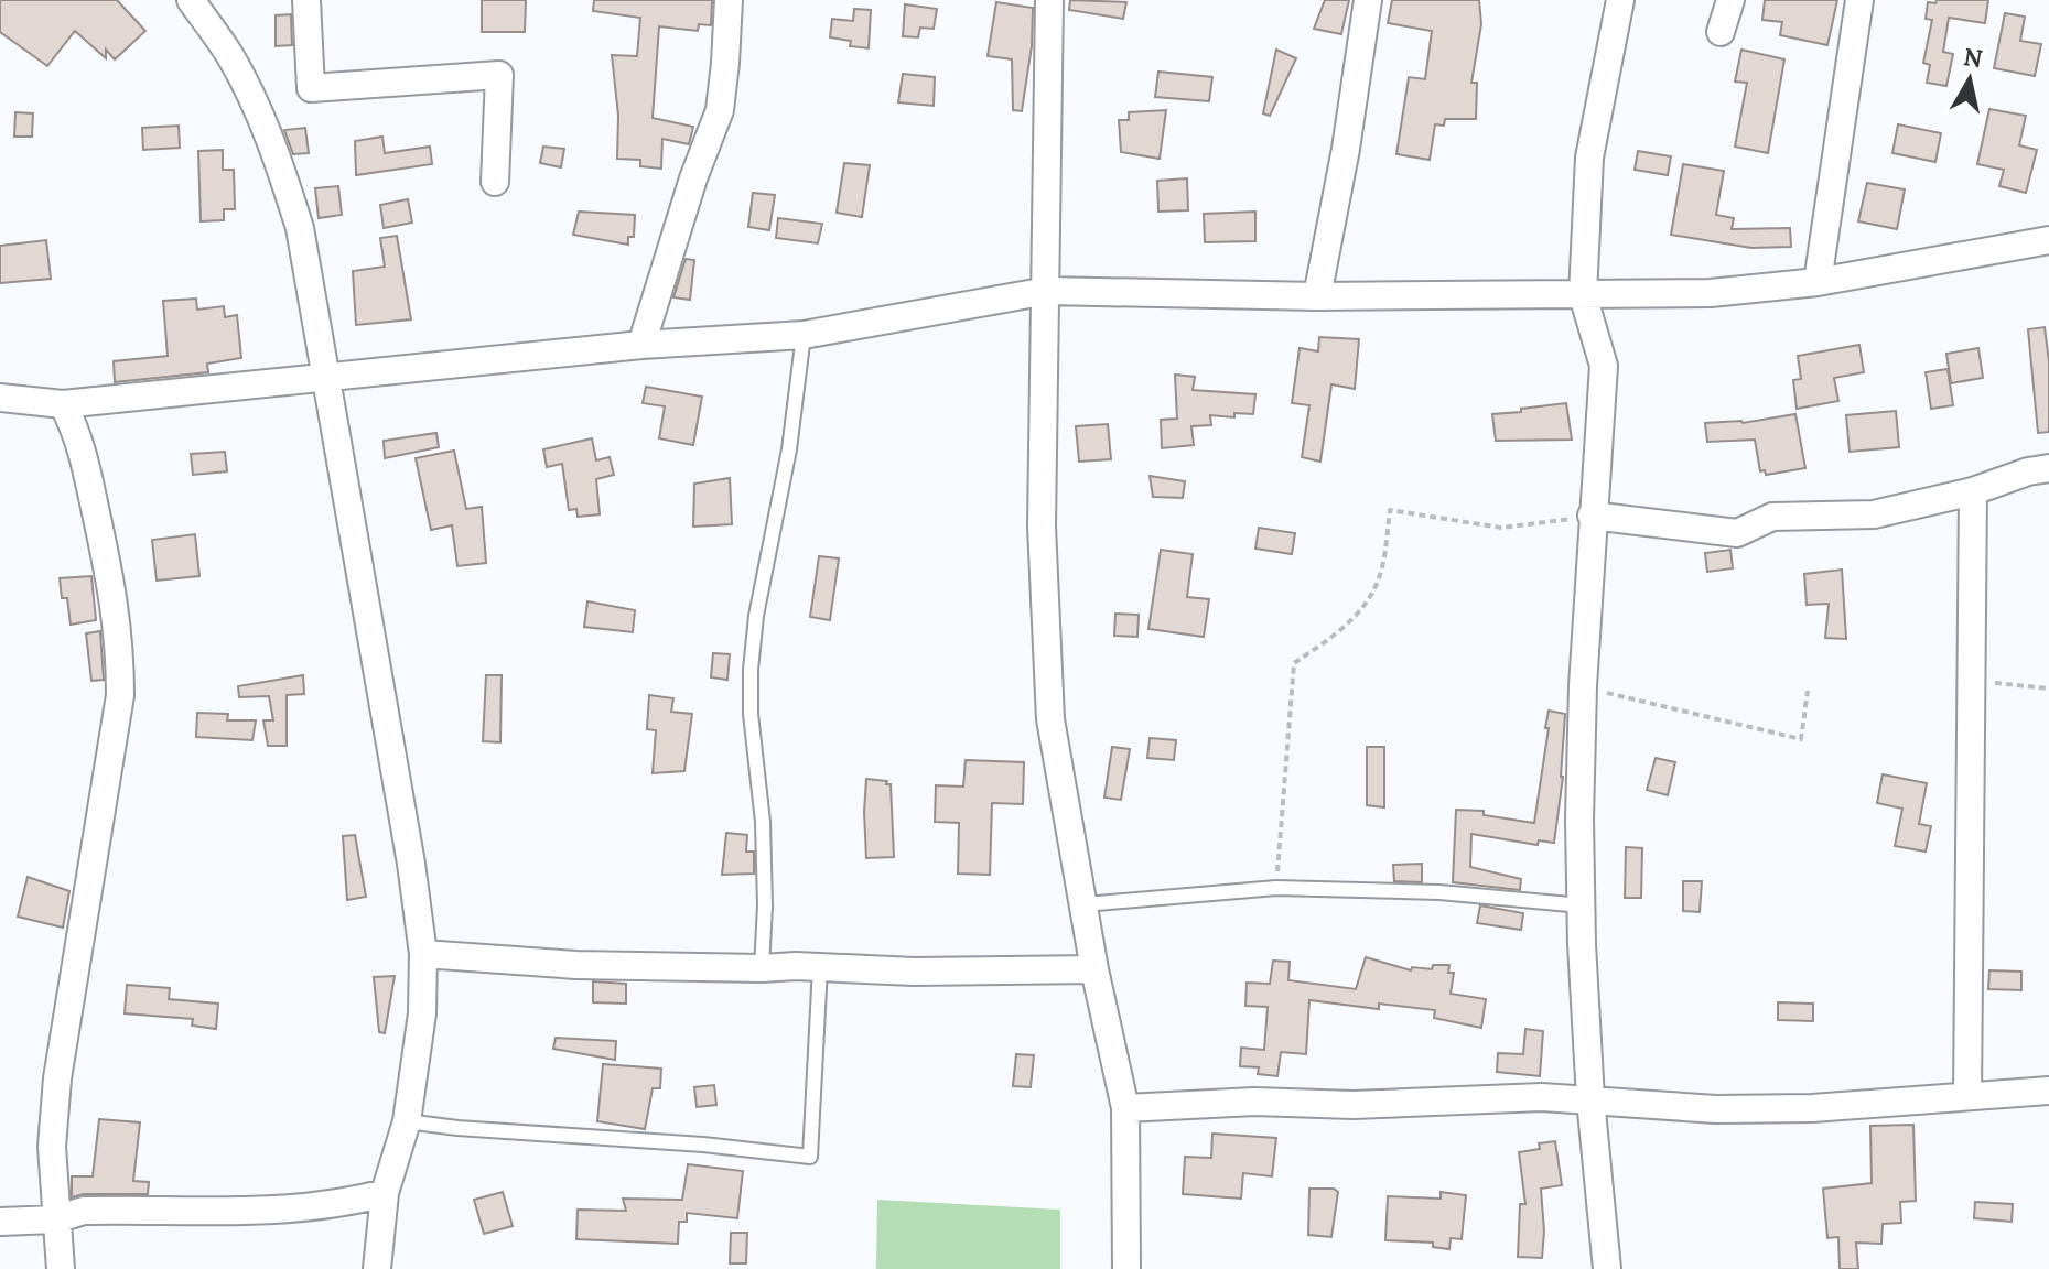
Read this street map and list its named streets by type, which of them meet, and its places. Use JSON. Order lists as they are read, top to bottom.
{
  "north": "top"
}
